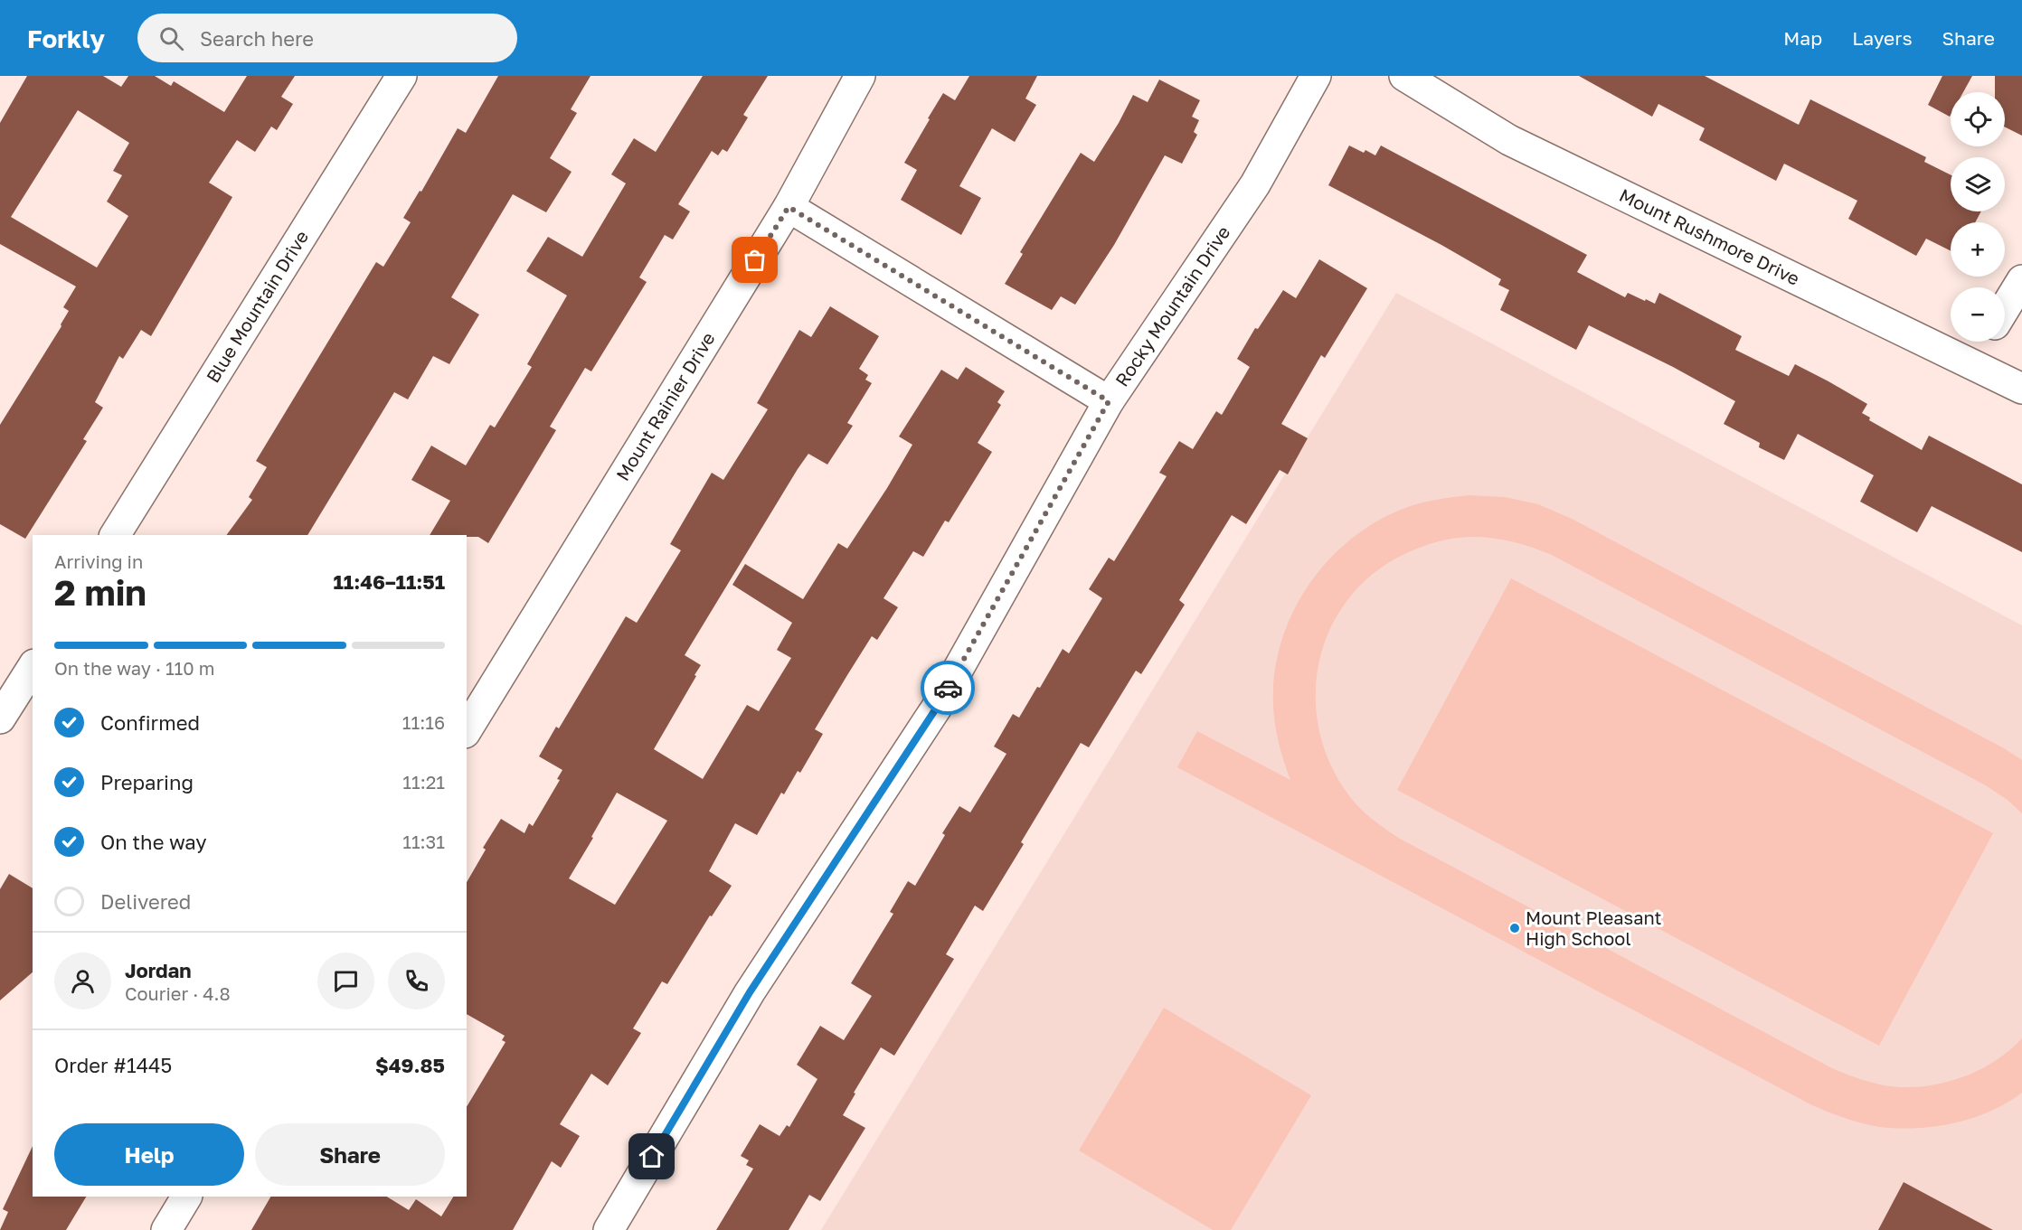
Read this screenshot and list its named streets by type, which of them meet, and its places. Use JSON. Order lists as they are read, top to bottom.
{
  "streets": {
    "street": [
      "Mount Rushmore Drive",
      "Rocky Mountain Drive",
      "Blue Mountain Drive",
      "Mount Rainier Drive"
    ]
  },
  "places": ["Mount Pleasant High School"],
  "page": {
    "header": "Forkly",
    "search": "Search here",
    "nav": ["Map", "Layers", "Share"],
    "map_buttons": ["+", "−"],
    "heading": ["2 min", "Arriving in", "11:46–11:51"],
    "panel": [
      "Jordan",
      "Courier · 4.8",
      "Order #1445",
      "$49.85"
    ],
    "bar": "On the way · 110 m",
    "list": [
      ["Confirmed", "11:16"],
      ["Preparing", "11:21"],
      ["On the way", "11:31"],
      "Delivered"
    ],
    "buttons": ["Help", "Share"]
  }
}
